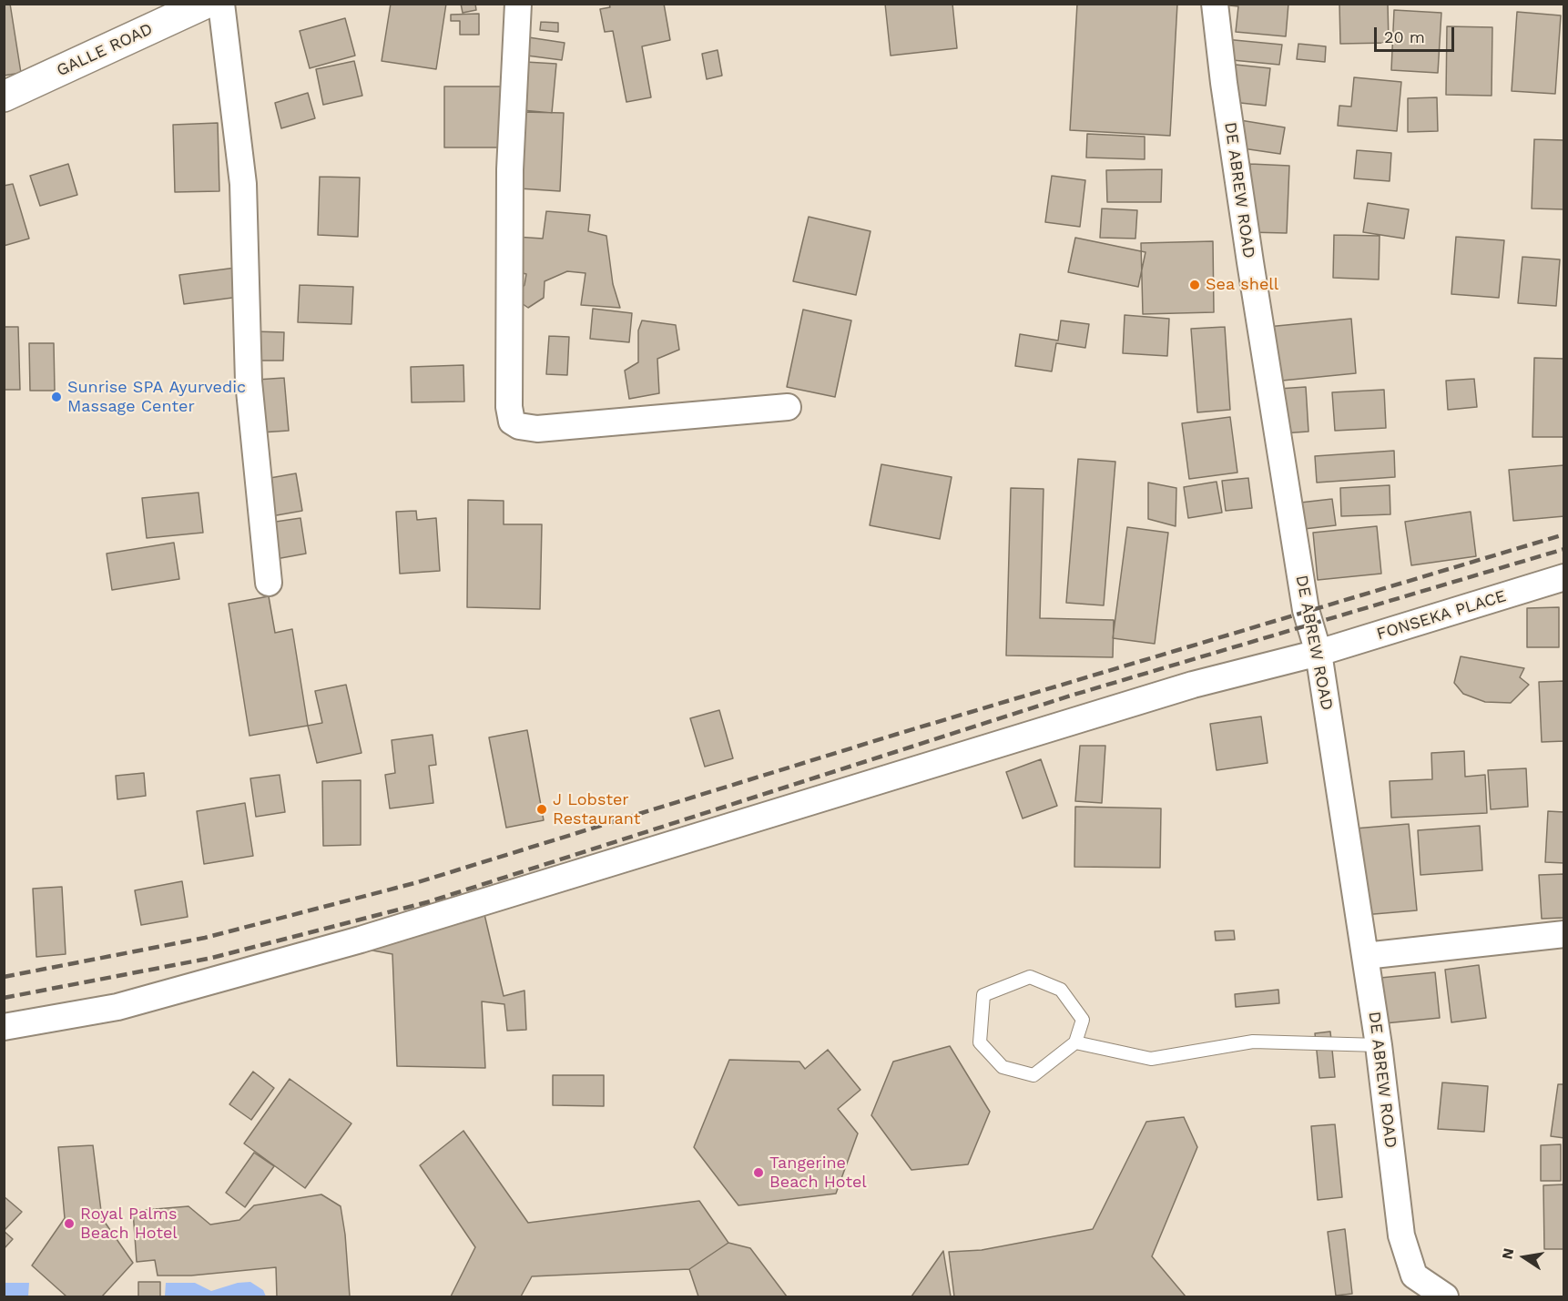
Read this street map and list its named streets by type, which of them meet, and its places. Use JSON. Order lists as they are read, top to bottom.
{
  "streets": {
    "highway": ["GALLE ROAD"],
    "street": ["DE ABREW ROAD", "FONSEKA PLACE"]
  },
  "crossings": [
    ["DE ABREW ROAD", "FONSEKA PLACE"]
  ],
  "places": [
    "Sea shell",
    "Sunrise SPA Ayurvedic Massage Center",
    "J Lobster Restaurant",
    "Tangerine Beach Hotel",
    "Royal Palms Beach Hotel"
  ],
  "scale_bar": "20 m",
  "north": "left"
}
